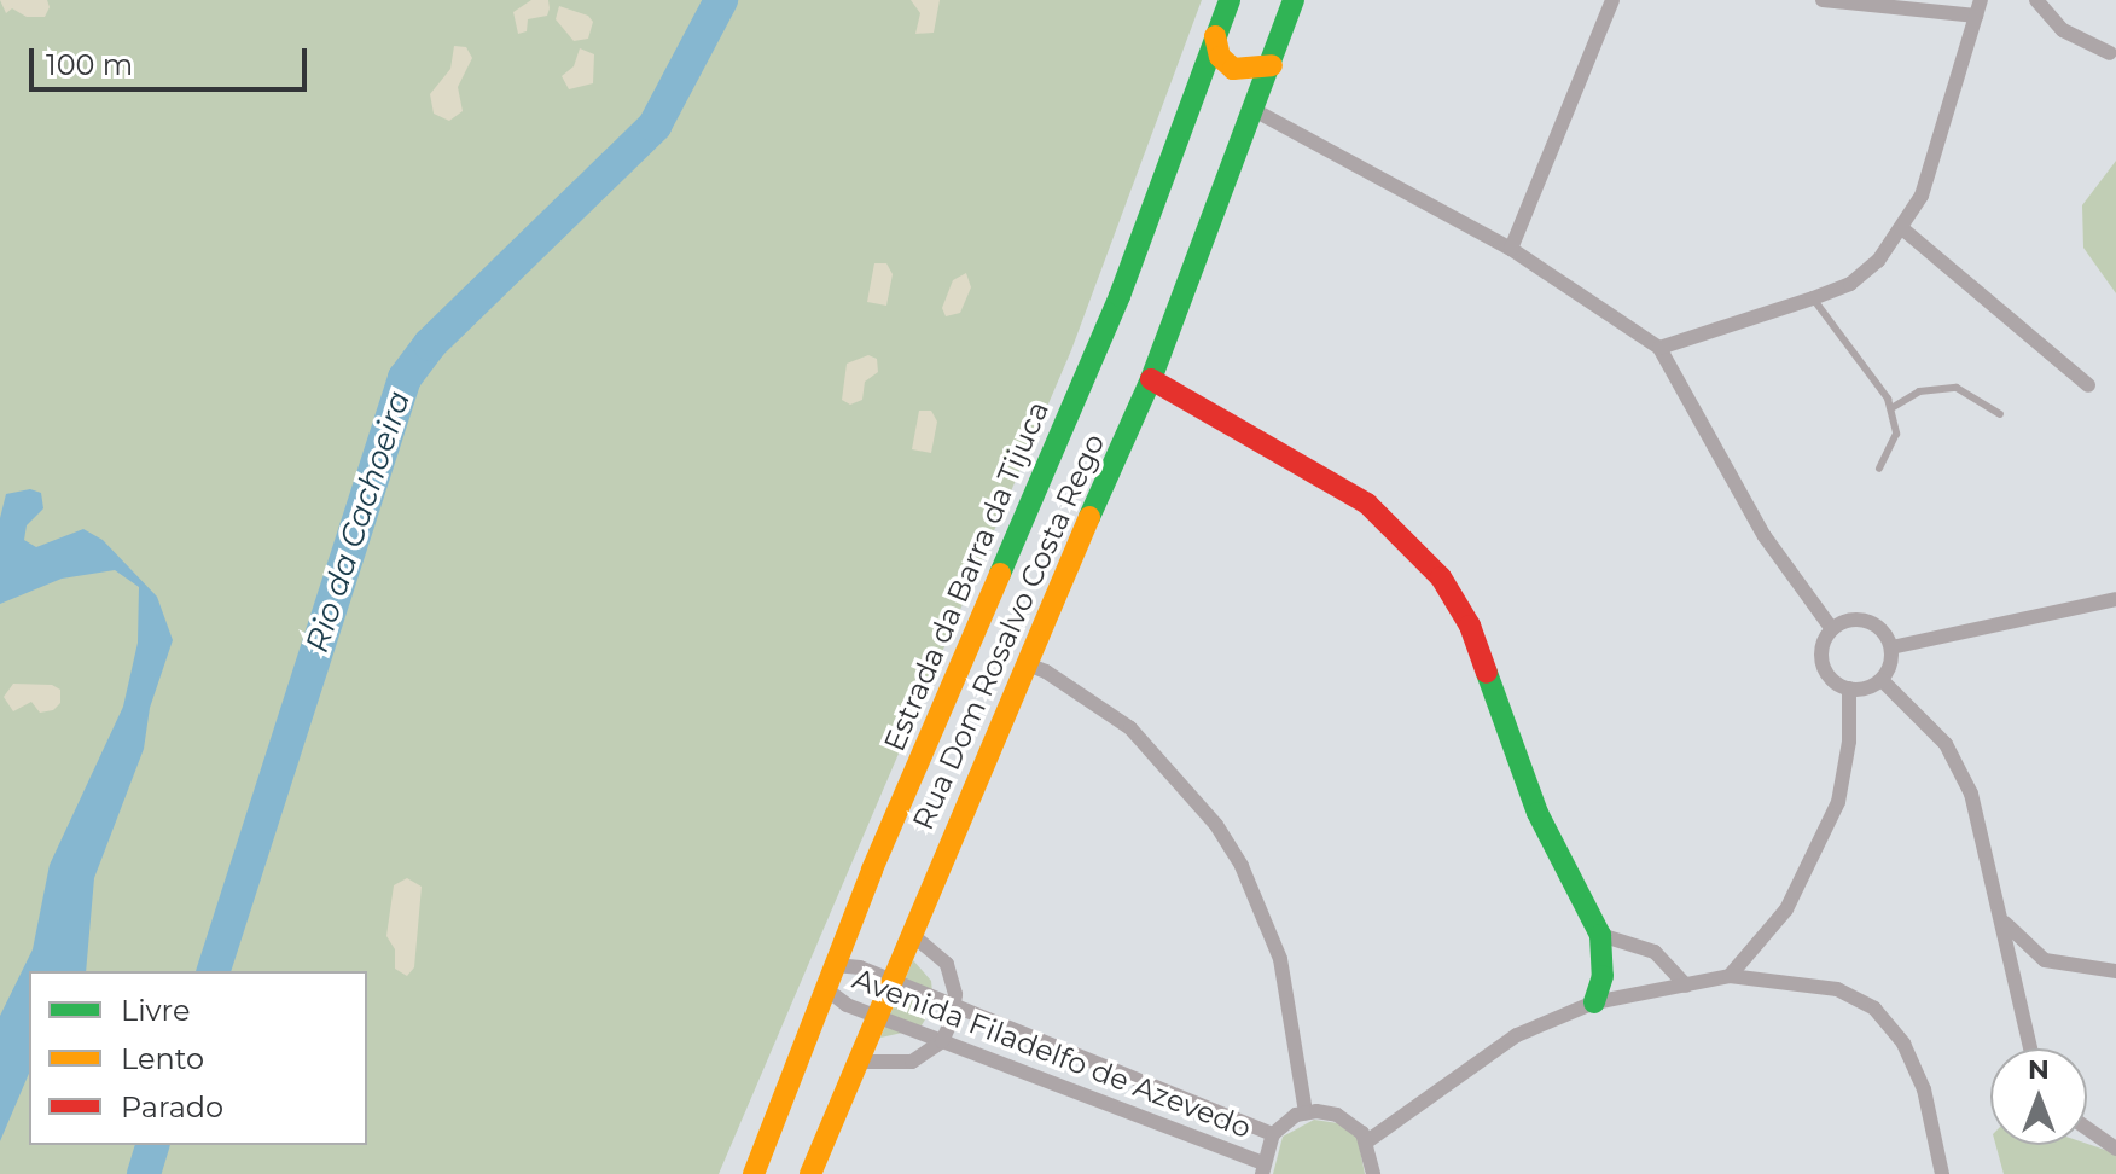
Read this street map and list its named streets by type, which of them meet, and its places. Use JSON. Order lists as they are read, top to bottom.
{
  "streets": {
    "main road": ["Estrada da Barra da Tijuca", "Rua Dom Rosalvo Costa Rego"],
    "street": ["Avenida Filadelfo de Azevedo"]
  },
  "crossings": [
    ["Estrada da Barra da Tijuca", "Avenida Filadelfo de Azevedo"],
    ["Rua Dom Rosalvo Costa Rego", "Avenida Filadelfo de Azevedo"]
  ],
  "water": ["Rio da Cachoeira"],
  "legend": ["Livre", "Lento", "Parado"],
  "scale_bar": "100 m",
  "north": "top"
}
